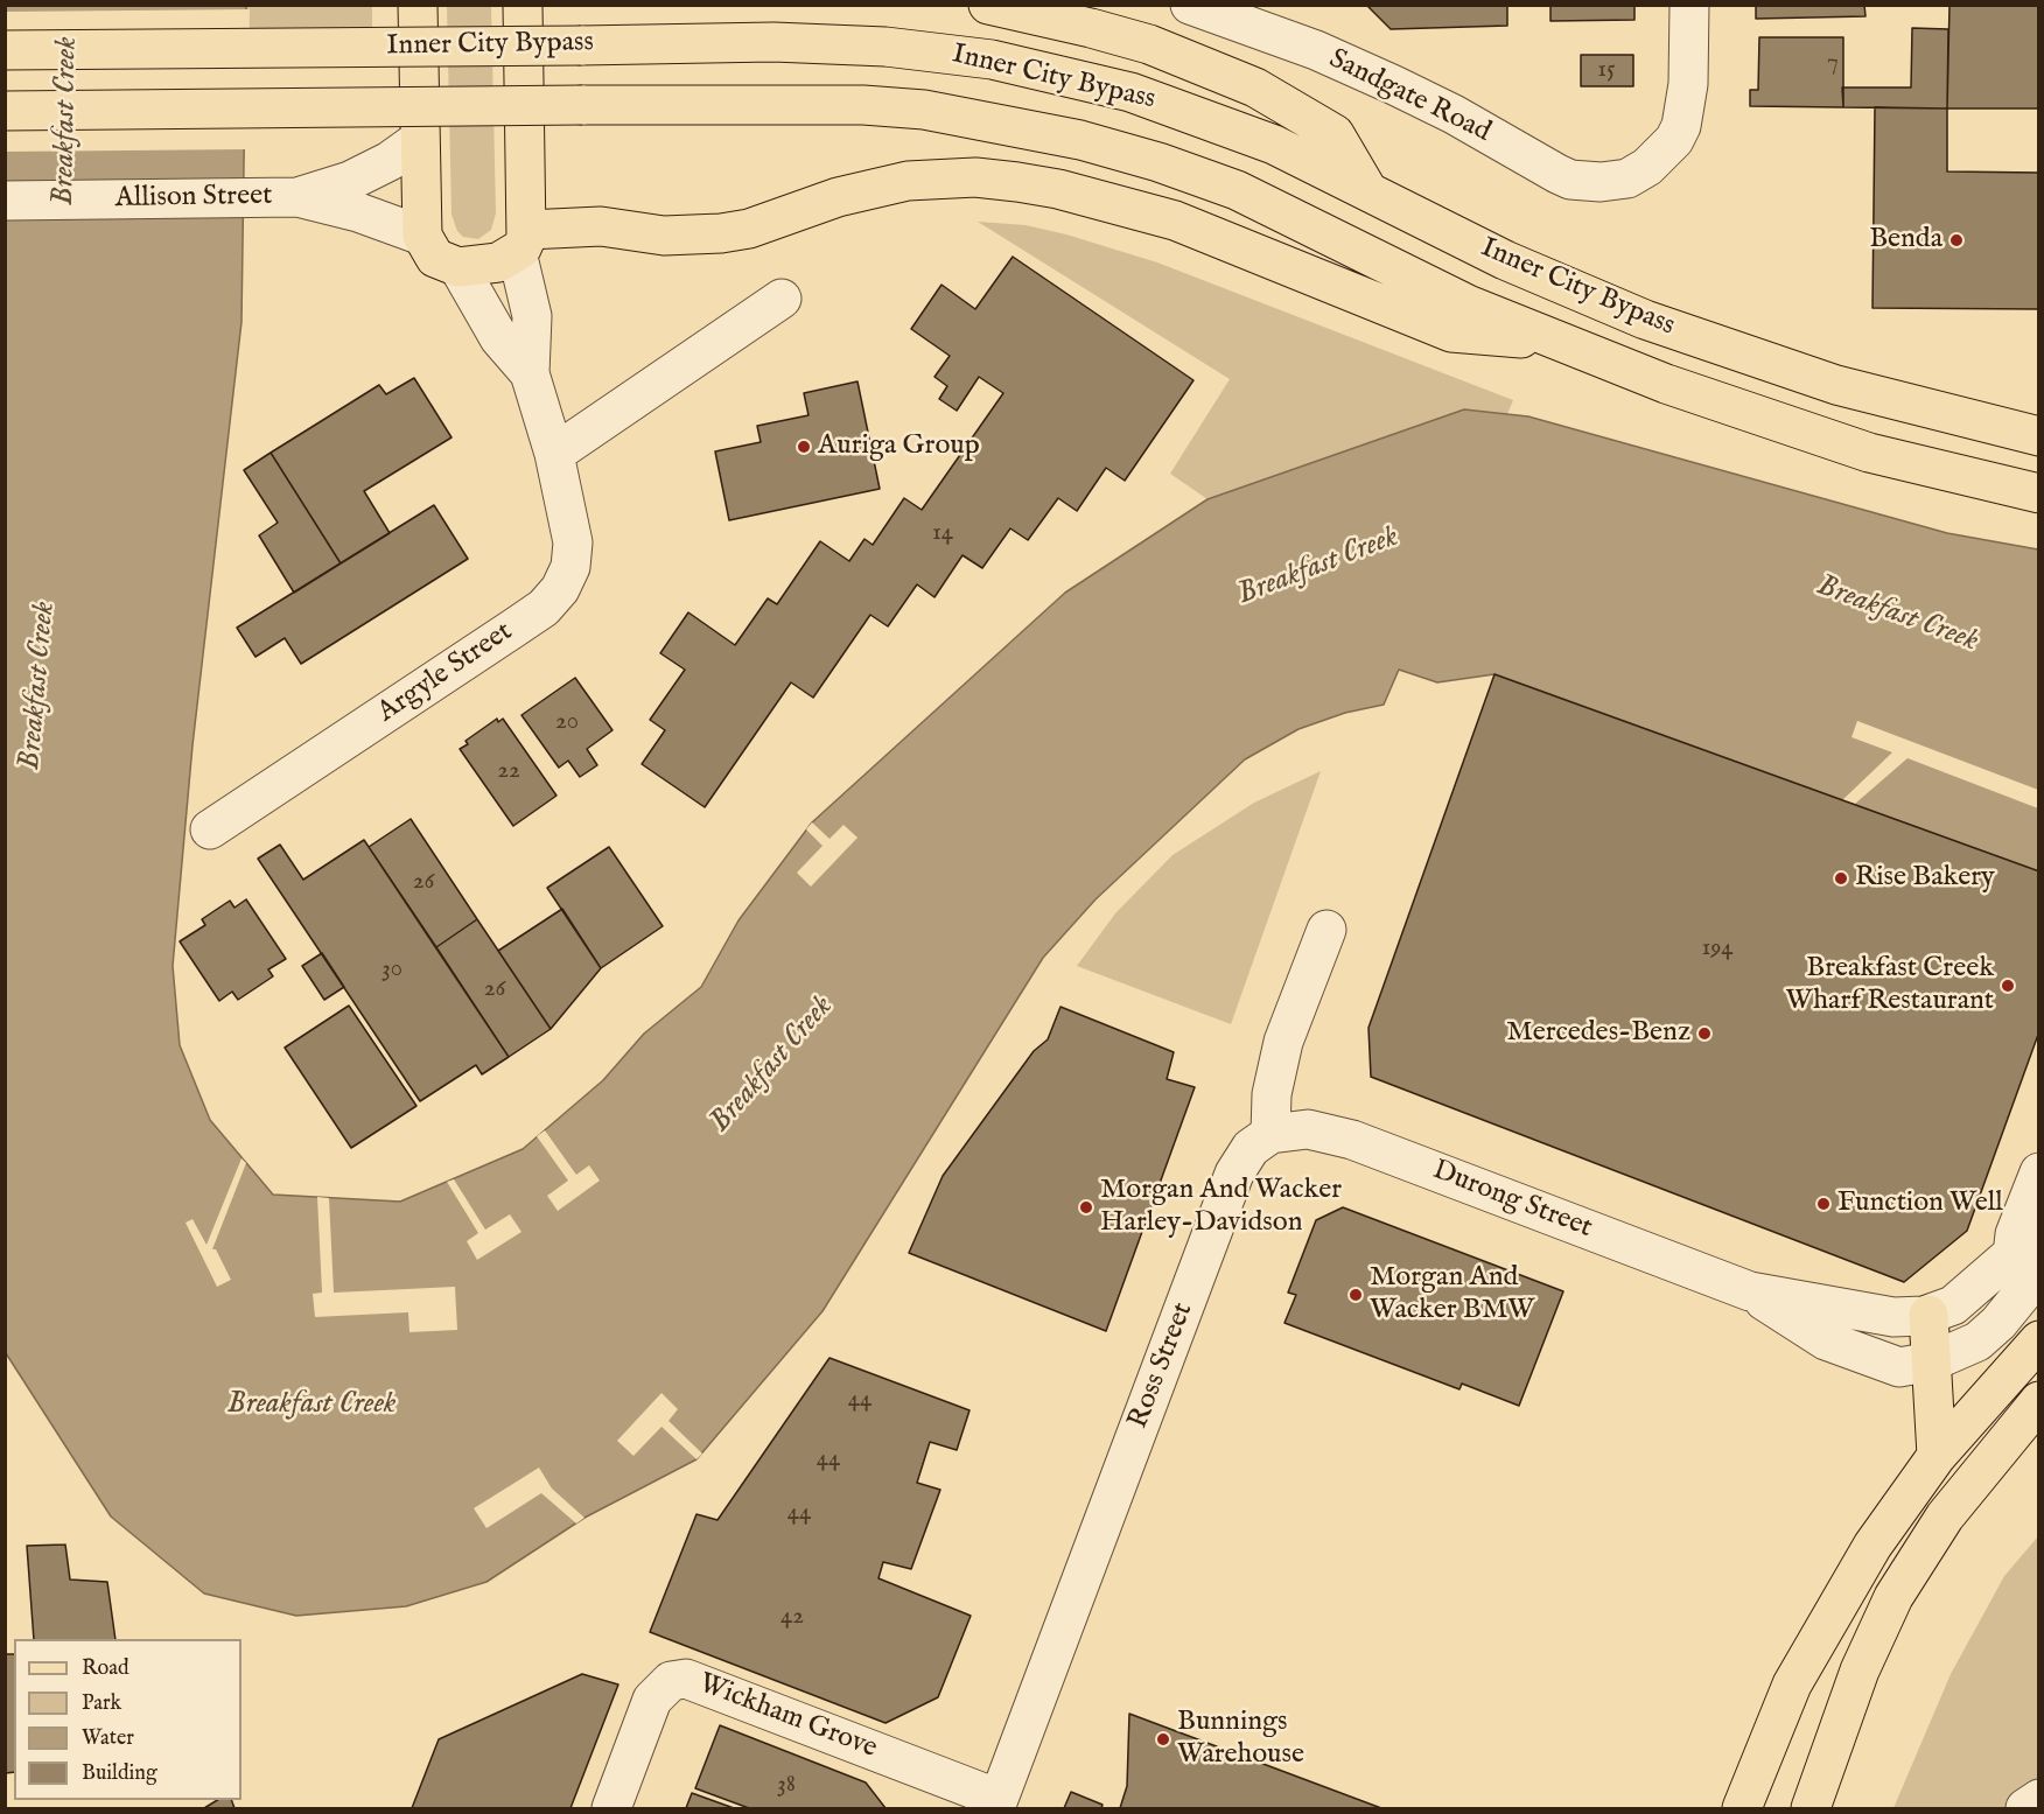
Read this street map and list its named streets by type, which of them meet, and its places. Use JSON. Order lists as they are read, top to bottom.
{
  "streets": {
    "main road": ["Inner City Bypass"],
    "street": [
      "Sandgate Road",
      "Allison Street",
      "Argyle Street",
      "Durong Street",
      "Ross Street",
      "Wickham Grove"
    ]
  },
  "crossings": [
    ["Durong Street", "Ross Street"],
    ["Ross Street", "Wickham Grove"]
  ],
  "water": ["Breakfast Creek"],
  "places": [
    "Benda",
    "Auriga Group",
    "Rise Bakery",
    "Breakfast Creek Wharf Restaurant",
    "Mercedes-Benz",
    "Function Well",
    "Morgan And Wacker Harley-Davidson",
    "Morgan And Wacker BMW",
    "Bunnings Warehouse"
  ],
  "house_numbers": [
    "7",
    "15",
    "14",
    "20",
    "22",
    "26",
    "194",
    "30",
    "26",
    "44",
    "44",
    "44",
    "42",
    "38"
  ],
  "legend": [
    "Road",
    "Park",
    "Water",
    "Building"
  ]
}
